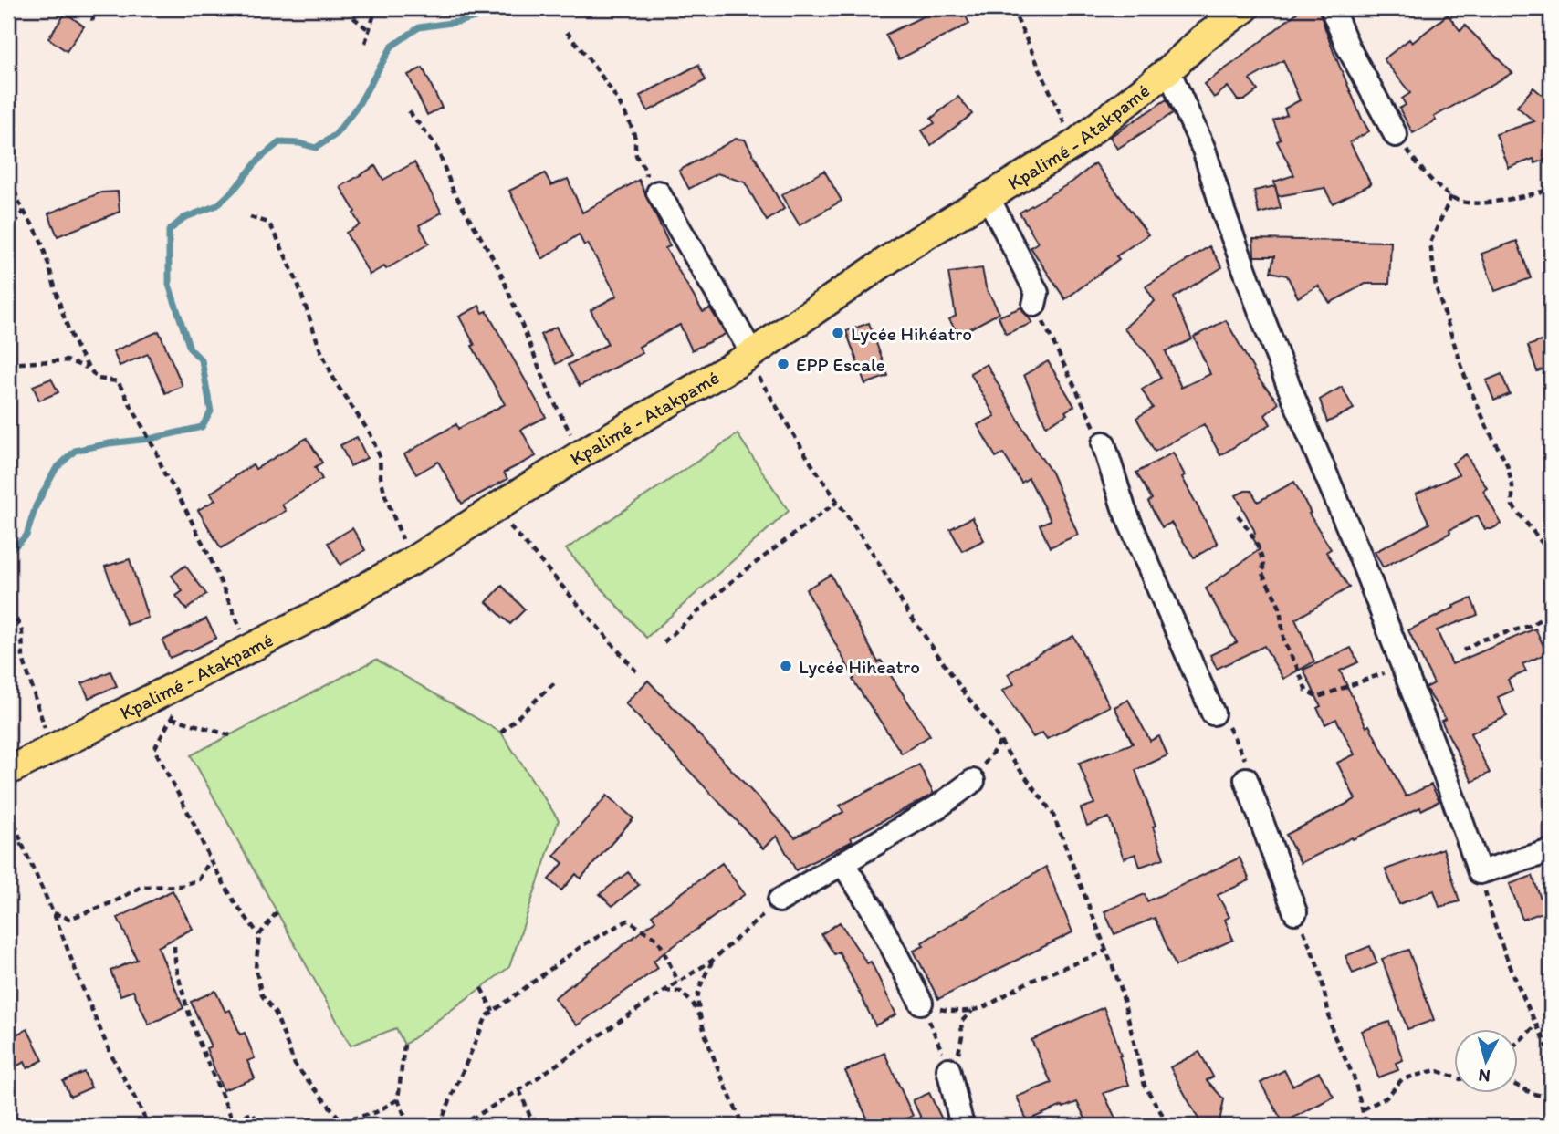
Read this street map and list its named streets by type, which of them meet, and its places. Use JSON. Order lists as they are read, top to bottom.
{
  "streets": {
    "main road": ["Kpalimé - Atakpamé"]
  },
  "places": ["Lycée Hihéatro", "EPP Escale", "Lycée Hiheatro"],
  "north": "bottom"
}
